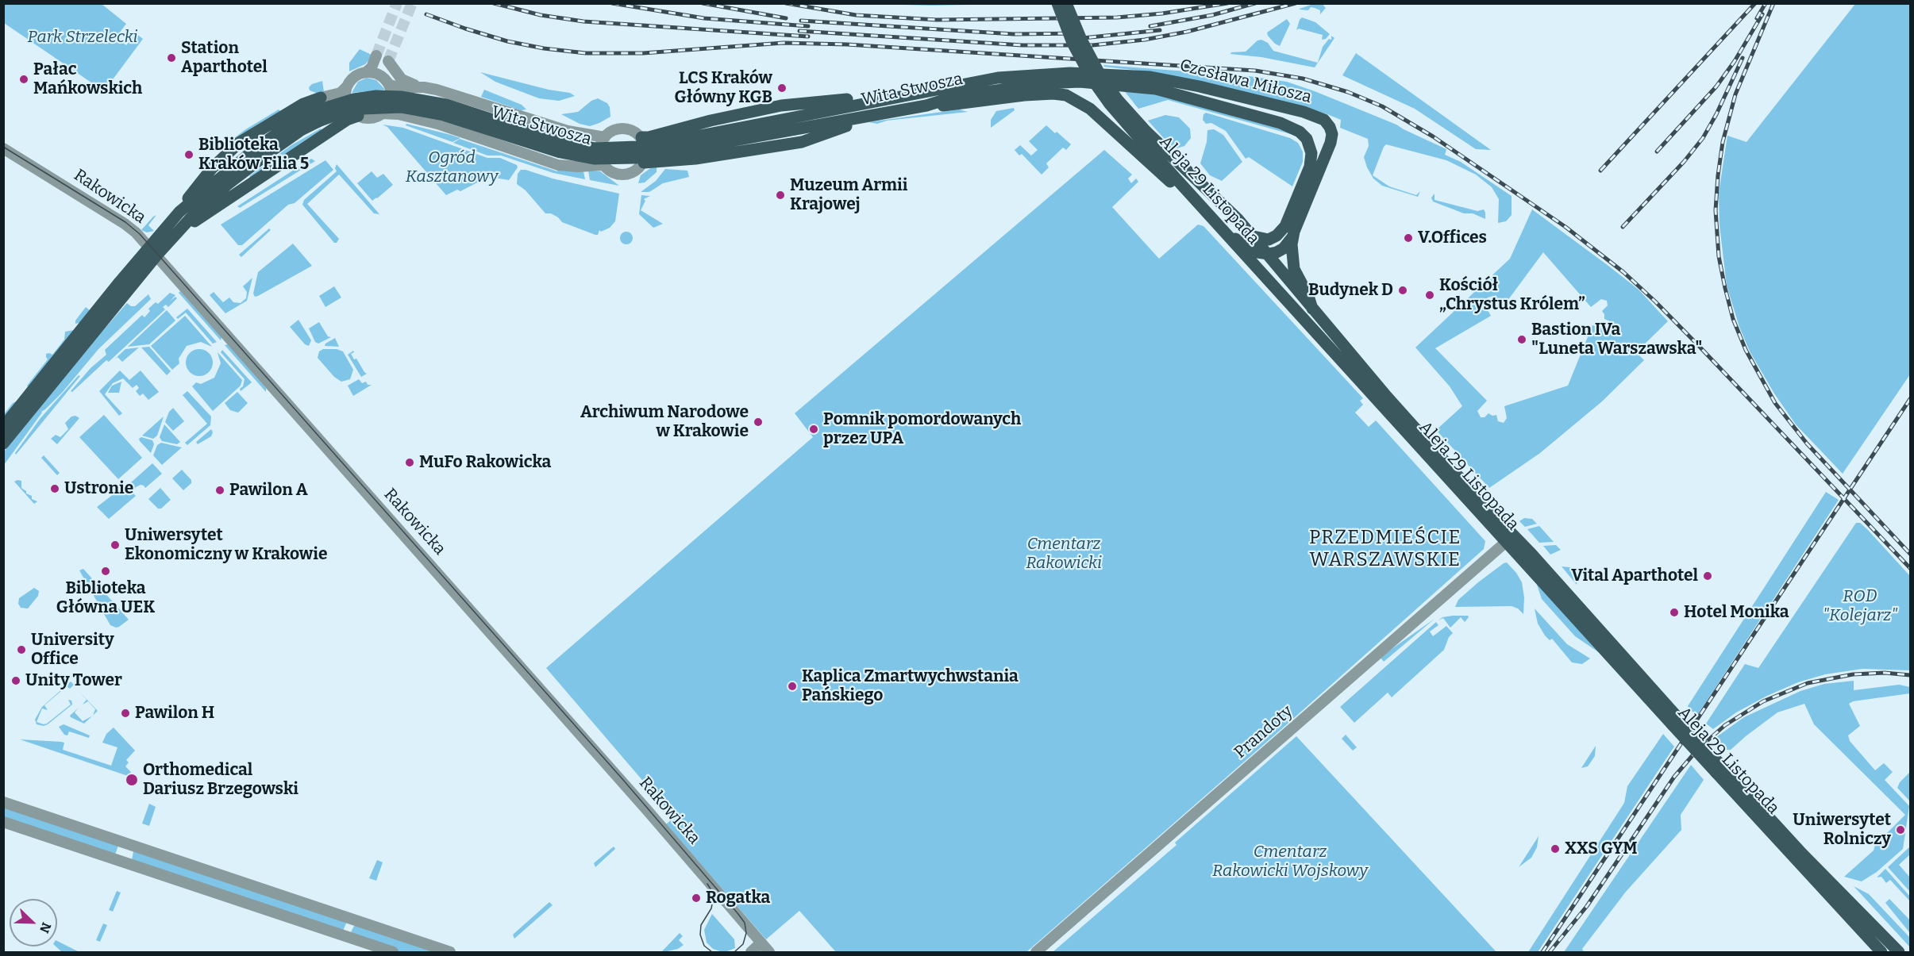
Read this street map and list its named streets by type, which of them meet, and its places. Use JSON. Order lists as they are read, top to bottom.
{
  "streets": {
    "main road": ["Czesława Miłosza", "Wita Stwosza", "Aleja 29 Listopada"],
    "street": ["Rakowicka", "Prandoty"]
  },
  "crossings": [
    ["Czesława Miłosza", "Wita Stwosza"],
    ["Czesława Miłosza", "Aleja 29 Listopada"],
    ["Wita Stwosza", "Rakowicka"],
    ["Aleja 29 Listopada", "Prandoty"]
  ],
  "districts": ["PRZEDMIEŚCIE WARSZAWSKIE"],
  "parks": [
    "Park Strzelecki",
    "Ogród Kasztanowy",
    "Cmentarz Rakowicki",
    "ROD \"Kolejarz\"",
    "Cmentarz Rakowicki Wojskowy"
  ],
  "places": [
    "Station Aparthotel",
    "Pałac Mańkowskich",
    "LCS Kraków Główny KGB",
    "Biblioteka Kraków Filia 5",
    "Muzeum Armii Krajowej",
    "V.Offices",
    "Budynek D",
    "Kościół „Chrystus Królem”",
    "Bastion IVa \"Luneta Warszawska\"",
    "Archiwum Narodowe w Krakowie",
    "Pomnik pomordowanych przez UPA",
    "MuFo Rakowicka",
    "Ustronie",
    "Pawilon A",
    "Uniwersytet Ekonomiczny w Krakowie",
    "Biblioteka Główna UEK",
    "Vital Aparthotel",
    "Hotel Monika",
    "University Office",
    "Unity Tower",
    "Kaplica Zmartwychwstania Pańskiego",
    "Pawilon H",
    "Orthomedical Dariusz Brzegowski",
    "Uniwersytet Rolniczy",
    "XXS GYM",
    "Rogatka"
  ],
  "north": "bottom right"
}
